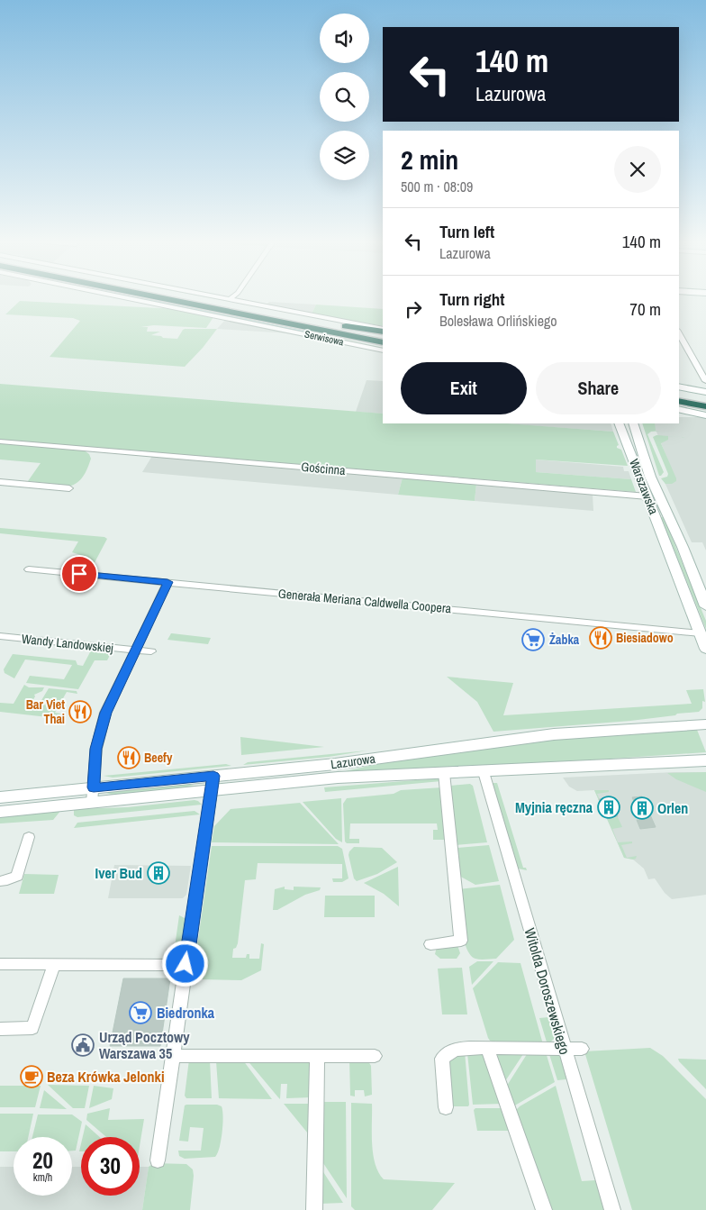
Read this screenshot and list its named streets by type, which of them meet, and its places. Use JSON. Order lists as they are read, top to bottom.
{
  "streets": {
    "main road": ["Warszawska", "Lazurowa"],
    "street": [
      "Serwisowa",
      "Gościnna",
      "Generała Meriana Caldwella Coopera",
      "Wandy Landowskiej",
      "Witolda Doroszewskiego"
    ]
  },
  "crossings": [
    ["Gościnna", "Warszawska"],
    ["Warszawska", "Generała Meriana Caldwella Coopera"],
    ["Lazurowa", "Witolda Doroszewskiego"]
  ],
  "places": {
    "restaurant": ["Biesiadowo", "Bar Viet Thai", "Beefy"],
    "supermarket": ["Żabka", "Biedronka"],
    "building": ["Myjnia ręczna", "Orlen", "Iver Bud"],
    "public building": ["Urząd Pocztowy Warszawa 35"],
    "cafe": ["Beza Krówka Jelonki"]
  },
  "page": {
    "turn": ["140 m", "Lazurowa"],
    "heading": ["2 min", "500 m · 08:09"],
    "list": [
      {
        "name": "Turn left",
        "note": "Lazurowa",
        "value": "140 m"
      },
      {
        "name": "Turn right",
        "note": "Bolesława Orlińskiego",
        "value": "70 m"
      }
    ],
    "buttons": ["Exit", "Share"],
    "speed": "20 km/h",
    "limit": "30"
  }
}
